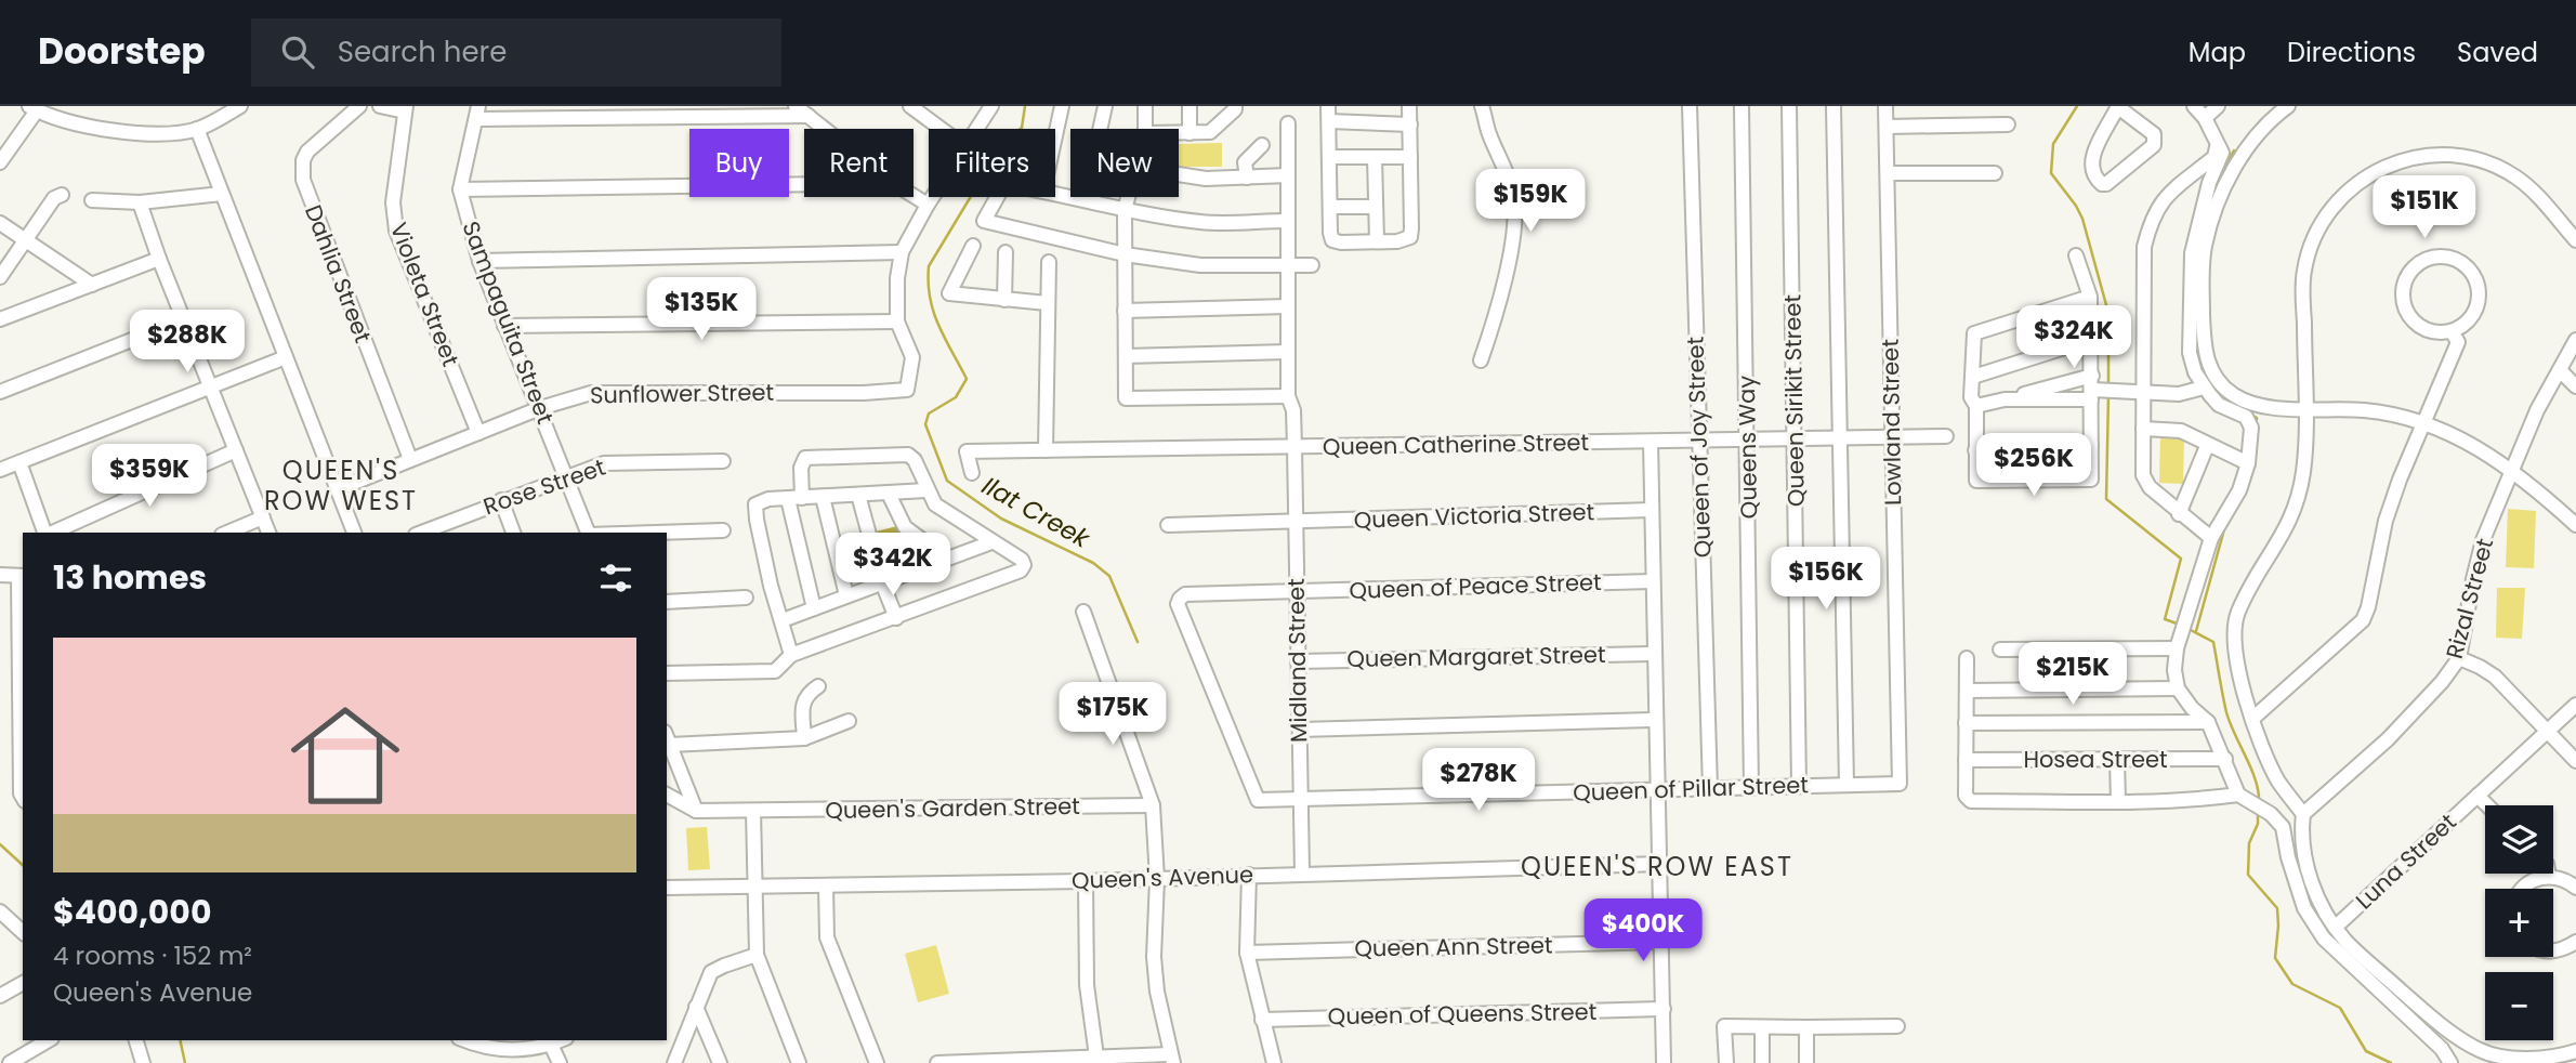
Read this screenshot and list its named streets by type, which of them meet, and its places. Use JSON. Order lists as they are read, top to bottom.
{
  "streets": {
    "street": [
      "Dahlia Street",
      "Violeta Street",
      "Sampaguita Street",
      "Sunflower Street",
      "Queen Sirikit Street",
      "Lowland Street",
      "Queen Catherine Street",
      "Queen of Joy Street",
      "Queens Way",
      "Rose Street",
      "Queen Victoria Street",
      "Queen of Peace Street",
      "Rizal Street",
      "Queen Margaret Street",
      "Midland Street",
      "Hosea Street",
      "Queen of Pillar Street",
      "Queen's Garden Street",
      "Luna Street",
      "Queen's Avenue",
      "Queen Ann Street",
      "Queen of Queens Street"
    ]
  },
  "crossings": [
    ["Dahlia Street", "Sunflower Street"],
    ["Violeta Street", "Sunflower Street"],
    ["Sampaguita Street", "Sunflower Street"],
    ["Sampaguita Street", "Rose Street"],
    ["Queen Sirikit Street", "Queen Catherine Street"],
    ["Queen Sirikit Street", "Queen of Pillar Street"],
    ["Lowland Street", "Queen Catherine Street"],
    ["Lowland Street", "Queen of Pillar Street"],
    ["Queen Catherine Street", "Queen of Joy Street"],
    ["Queen Catherine Street", "Queens Way"],
    ["Queen Catherine Street", "Midland Street"],
    ["Queen of Joy Street", "Queen of Pillar Street"],
    ["Queens Way", "Queen of Pillar Street"],
    ["Queen Victoria Street", "Midland Street"],
    ["Queen of Peace Street", "Midland Street"],
    ["Queen of Peace Street", "Queen of Pillar Street"],
    ["Queen Margaret Street", "Midland Street"],
    ["Midland Street", "Queen of Pillar Street"],
    ["Midland Street", "Queen's Avenue"]
  ],
  "districts": ["QUEEN'S ROW WEST", "QUEEN'S ROW EAST"],
  "water": ["Ilat Creek"],
  "page": {
    "header": "Doorstep",
    "search": "Search here",
    "nav": ["Map", "Directions", "Saved"],
    "chip": [
      "Buy",
      "Rent",
      "Filters",
      "New"
    ],
    "price": [
      "$159K",
      "$151K",
      "$135K",
      "$324K",
      "$288K",
      "$256K",
      "$359K",
      "$342K",
      "$156K",
      "$215K",
      "$175K",
      "$278K",
      "$400K"
    ],
    "heading": "13 homes",
    "list": [
      {
        "name": "$400,000",
        "note": "4 rooms · 152 m² · Queen's Avenue"
      }
    ],
    "map_buttons": ["+", "−"]
  }
}
